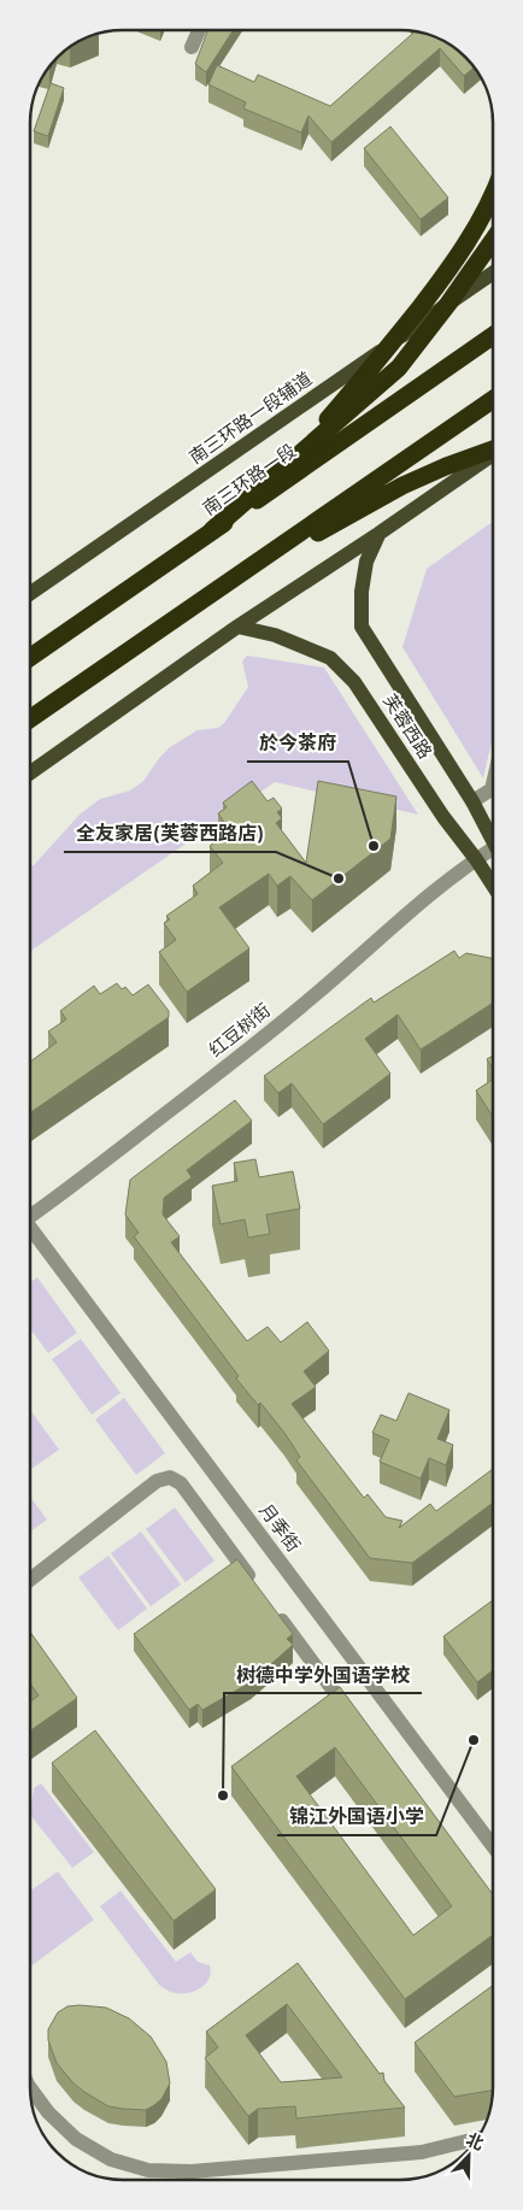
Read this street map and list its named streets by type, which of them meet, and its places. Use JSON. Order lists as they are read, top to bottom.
{
  "streets": {
    "highway": ["南三环路一段"],
    "main road": ["南三环路一段辅道", "芙蓉西路"],
    "street": ["红豆树街", "月季街"]
  },
  "crossings": [
    ["芙蓉西路", "红豆树街"]
  ],
  "places": [
    "於今茶府",
    "全友家居(芙蓉西路店)",
    "锦江外国语小学",
    "树德中学外国语学校"
  ],
  "north": "top right"
}
